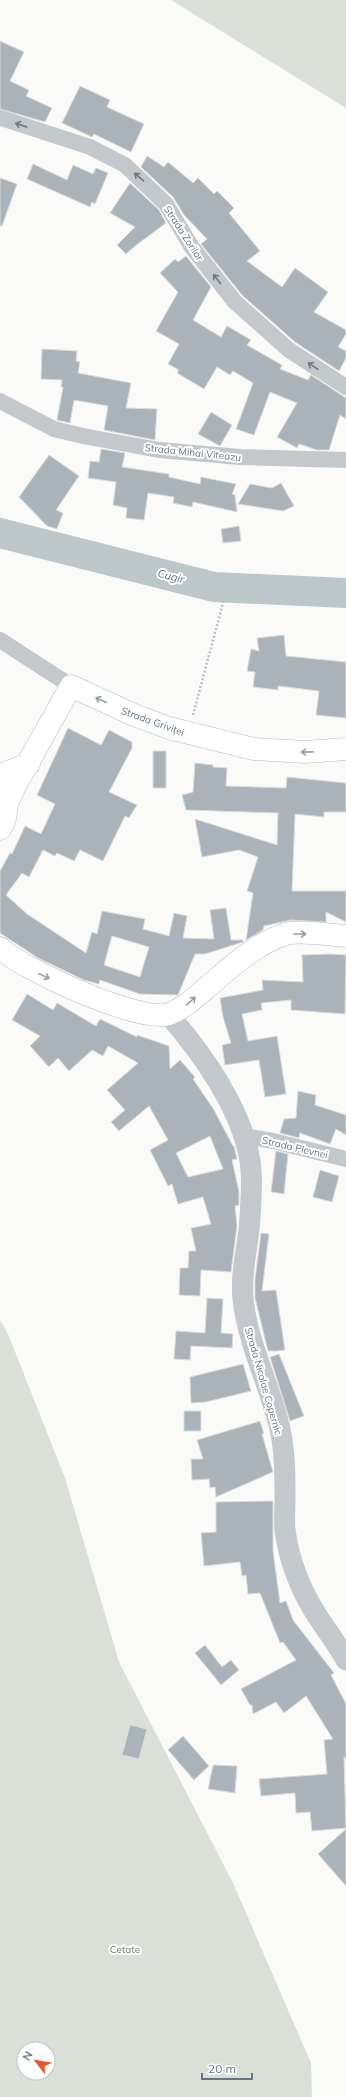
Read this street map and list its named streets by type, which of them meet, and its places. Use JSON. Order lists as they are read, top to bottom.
{
  "streets": {
    "main road": ["Strada Griviței"],
    "street": [
      "Strada Zorilor",
      "Strada Mihai Viteazu",
      "Strada Plevnei",
      "Strada Nicolae Copernic"
    ]
  },
  "crossings": [
    ["Strada Plevnei", "Strada Nicolae Copernic"]
  ],
  "one_way": ["Strada Zorilor", "Strada Griviței"],
  "water": ["Cugir"],
  "parks": ["Cetate"],
  "scale_bar": "20 m",
  "north": "top left"
}
